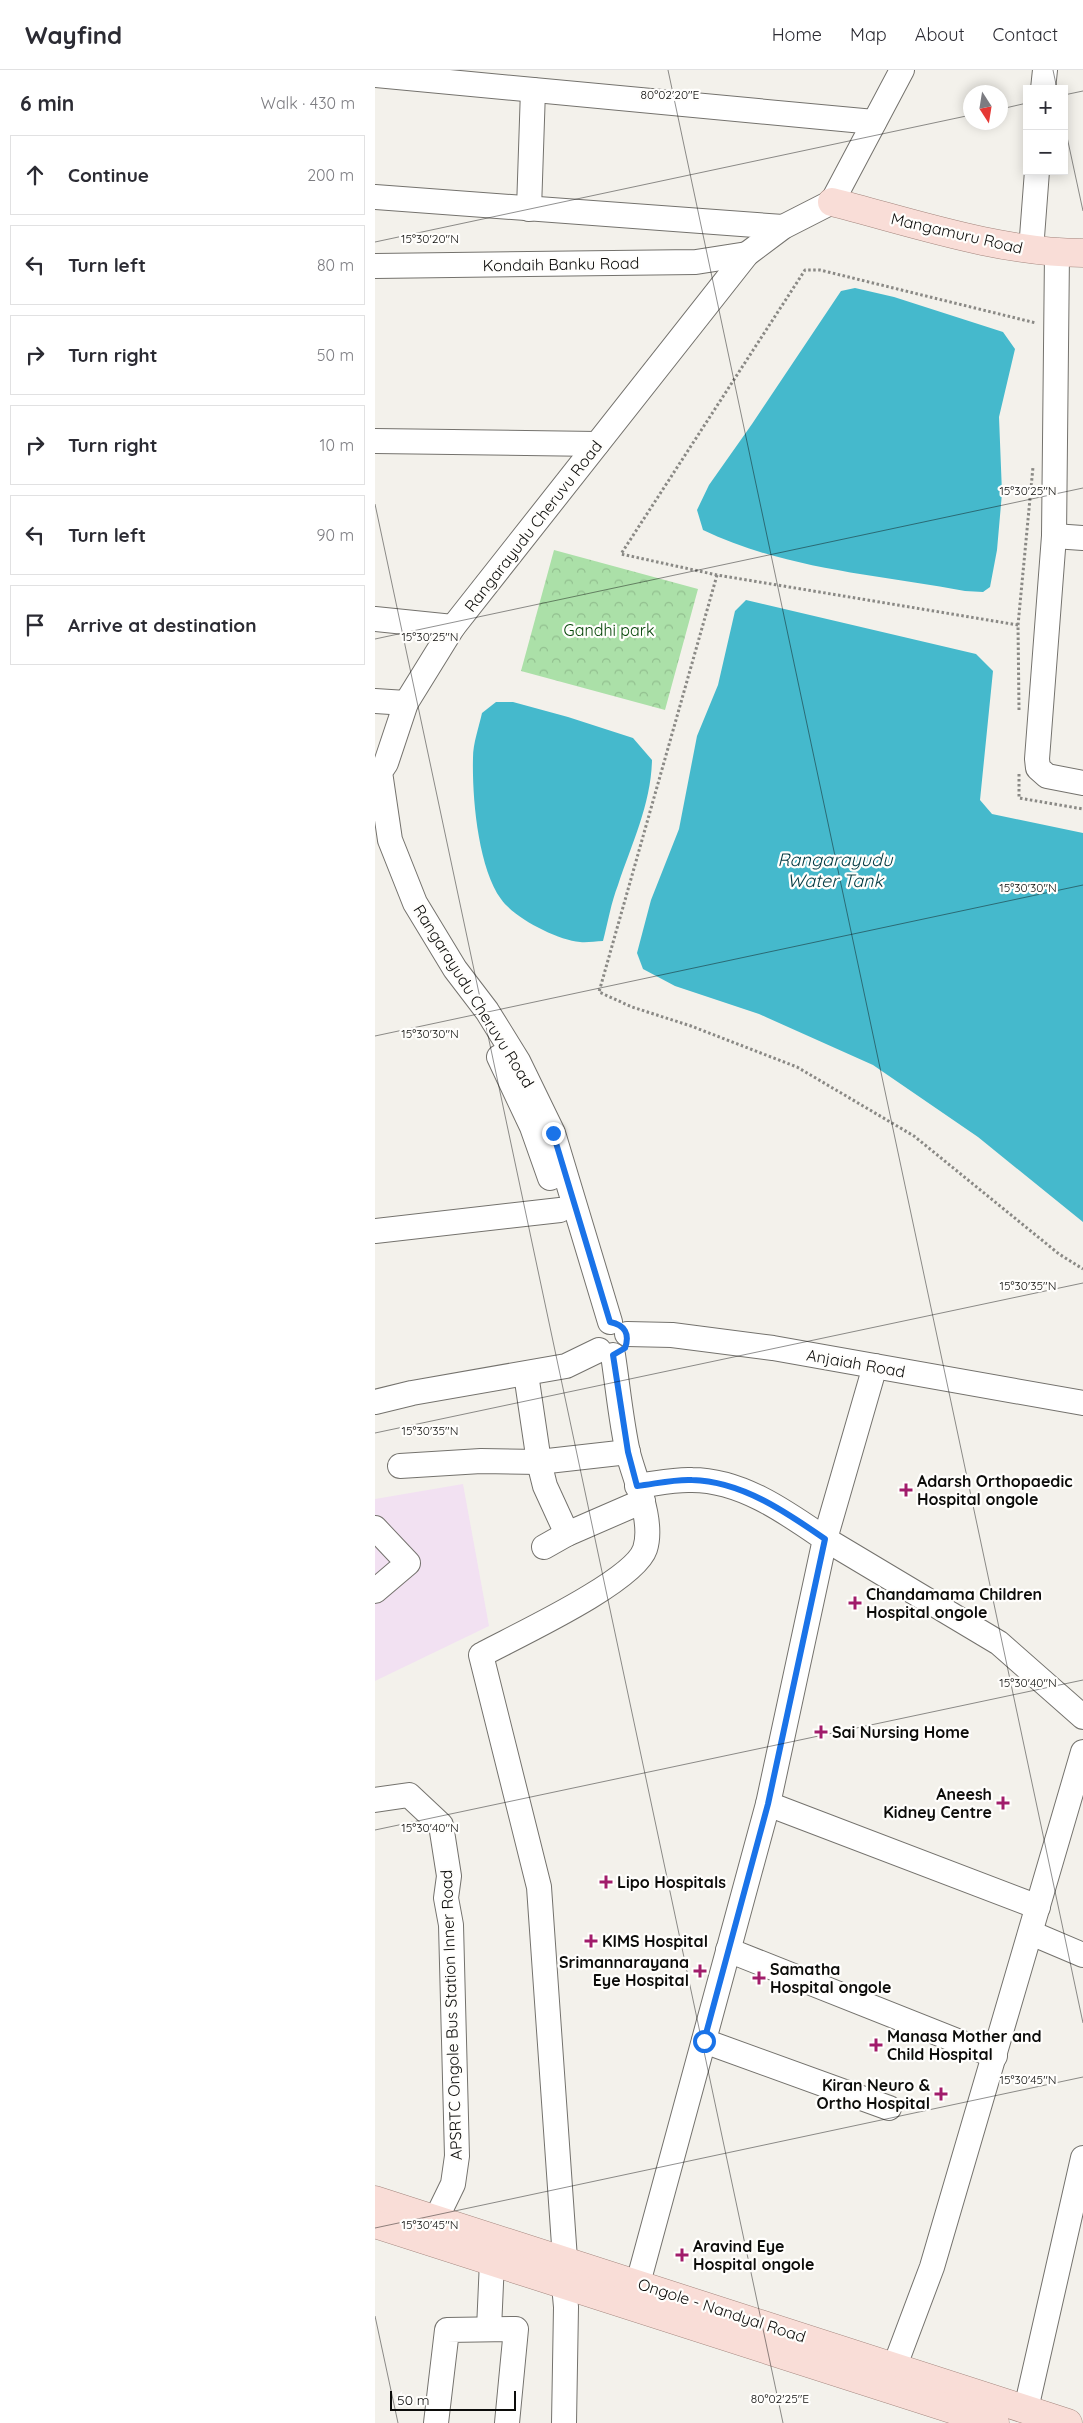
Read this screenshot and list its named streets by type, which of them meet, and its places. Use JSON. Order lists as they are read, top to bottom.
{
  "streets": {
    "main road": ["Mangamuru Road", "Ongole - Nandyal Road"],
    "street": [
      "Kondaih Banku Road",
      "Rangarayudu Cheruvu Road",
      "Anjaiah Road",
      "APSRTC Ongole Bus Station Inner Road"
    ]
  },
  "crossings": [
    ["Mangamuru Road", "Rangarayudu Cheruvu Road"],
    ["Kondaih Banku Road", "Rangarayudu Cheruvu Road"],
    ["Rangarayudu Cheruvu Road", "Anjaiah Road"],
    ["APSRTC Ongole Bus Station Inner Road", "Ongole - Nandyal Road"]
  ],
  "water": ["Rangarayudu Water Tank"],
  "parks": ["Gandhi park"],
  "places": {
    "health": [
      "Adarsh Orthopaedic Hospital ongole",
      "Chandamama Children Hospital ongole",
      "Sai Nursing Home",
      "Aneesh Kidney Centre",
      "Lipo Hospitals",
      "KIMS Hospital",
      "Srimannarayana Eye Hospital",
      "Samatha Hospital ongole",
      "Manasa Mother and Child Hospital",
      "Kiran Neuro & Ortho Hospital",
      "Aravind Eye Hospital ongole"
    ]
  },
  "scale_bar": "50 m",
  "north": "bottom",
  "page": {
    "header": "Wayfind",
    "nav": [
      "Home",
      "Map",
      "About",
      "Contact"
    ],
    "heading": ["6 min", "Walk · 430 m"],
    "map_buttons": ["+", "−"],
    "list": [
      ["Continue", "200 m"],
      ["Turn left", "80 m"],
      ["Turn right", "50 m"],
      ["Turn right", "10 m"],
      ["Turn left", "90 m"],
      "Arrive at destination"
    ],
    "scale": "50 m"
  },
  "coordinates": [
    "80°02'20\"E",
    "15°30'20\"N",
    "15°30'25\"N",
    "15°30'30\"N",
    "15°30'35\"N",
    "15°30'40\"N",
    "15°30'45\"N",
    "80°02'25\"E"
  ]
}
